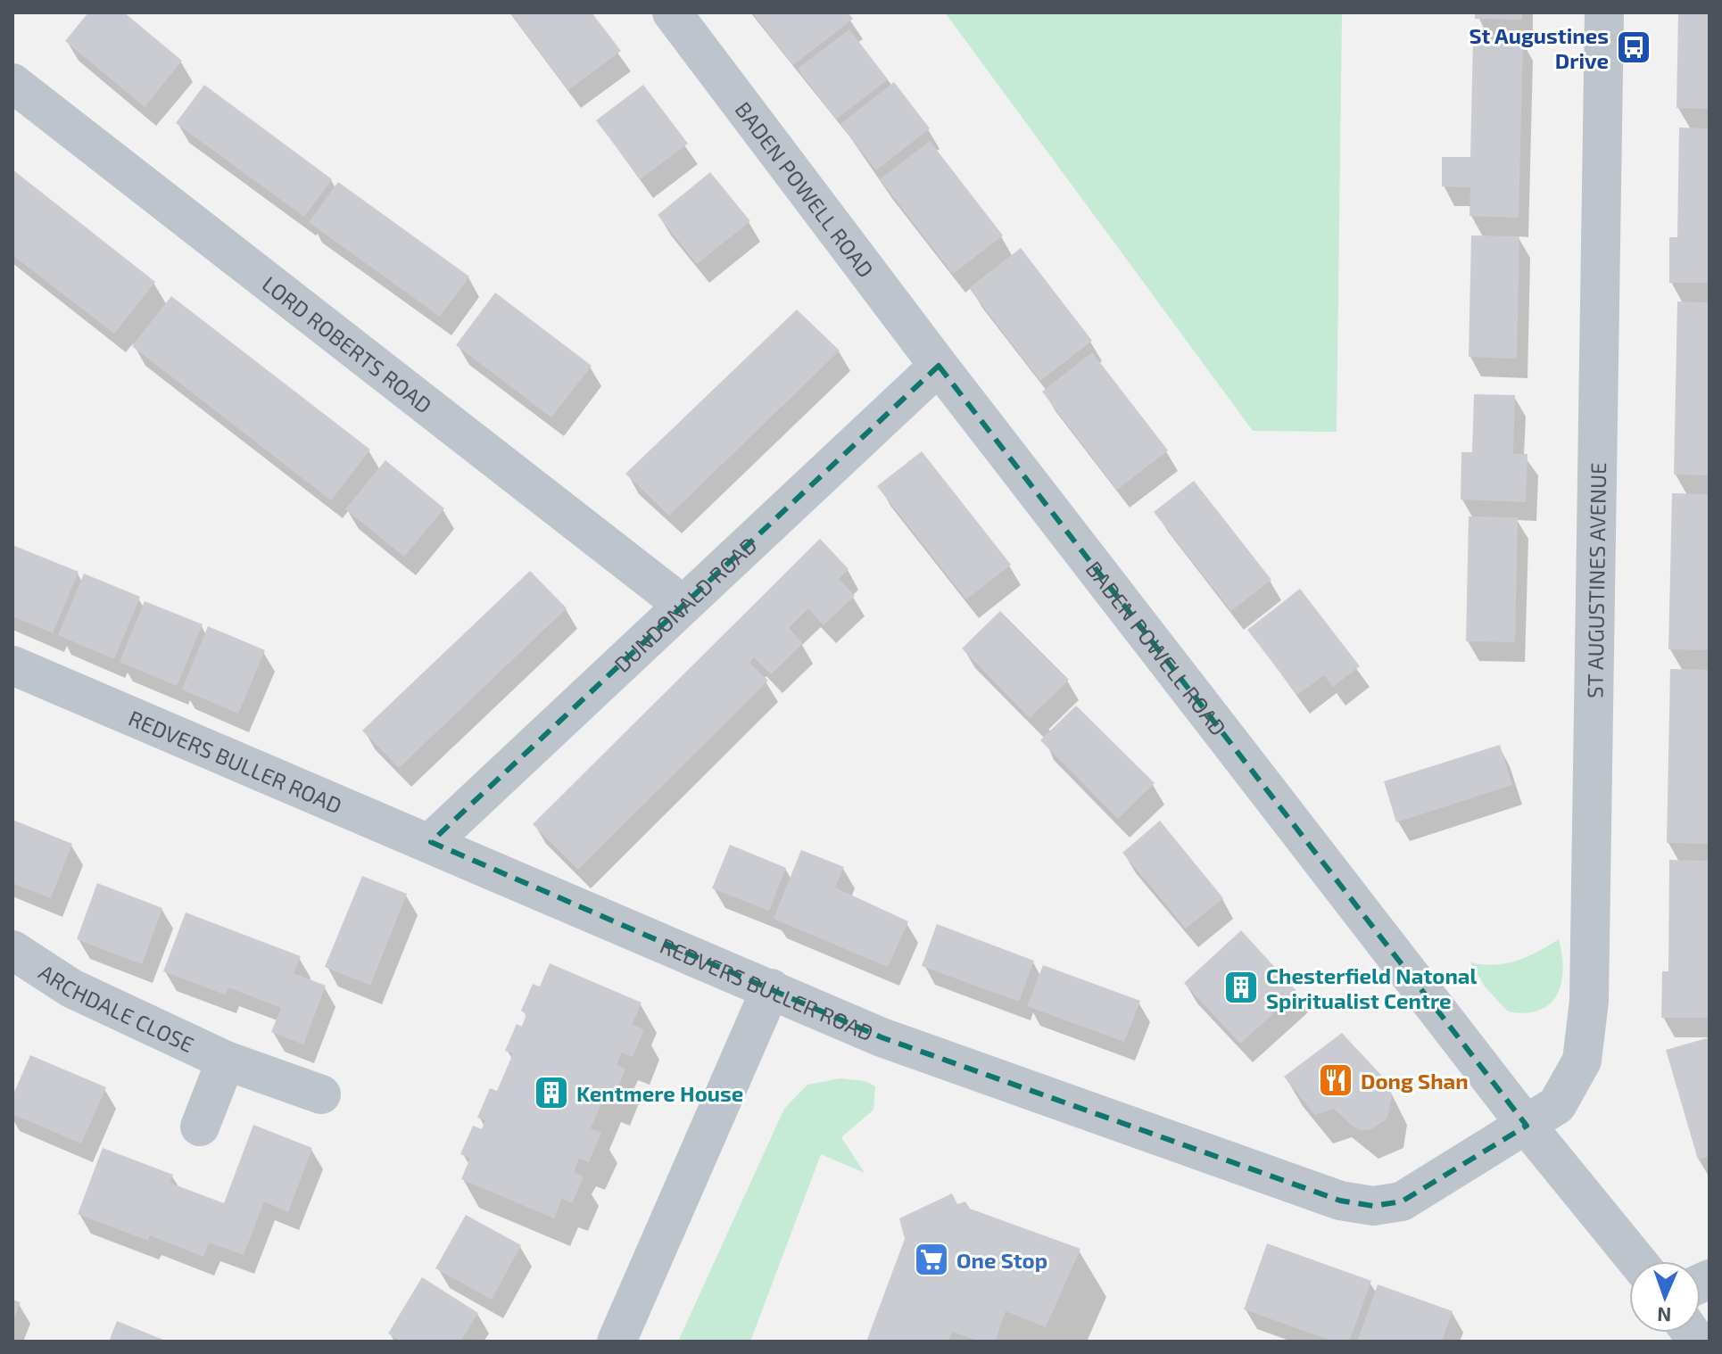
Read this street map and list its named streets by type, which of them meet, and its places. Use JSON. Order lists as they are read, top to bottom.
{
  "streets": {
    "street": [
      "BADEN POWELL ROAD",
      "LORD ROBERTS ROAD",
      "ST AUGUSTINES AVENUE",
      "DUNDONALD ROAD",
      "REDVERS BULLER ROAD",
      "ARCHDALE CLOSE"
    ]
  },
  "crossings": [
    ["BADEN POWELL ROAD", "ST AUGUSTINES AVENUE"],
    ["BADEN POWELL ROAD", "DUNDONALD ROAD"],
    ["BADEN POWELL ROAD", "REDVERS BULLER ROAD"],
    ["LORD ROBERTS ROAD", "DUNDONALD ROAD"],
    ["ST AUGUSTINES AVENUE", "REDVERS BULLER ROAD"],
    ["DUNDONALD ROAD", "REDVERS BULLER ROAD"]
  ],
  "places": {
    "bus stop": ["St Augustines Drive"],
    "building": ["Chesterfield Natonal Spiritualist Centre", "Kentmere House"],
    "restaurant": ["Dong Shan"],
    "supermarket": ["One Stop"]
  },
  "north": "bottom"
}
